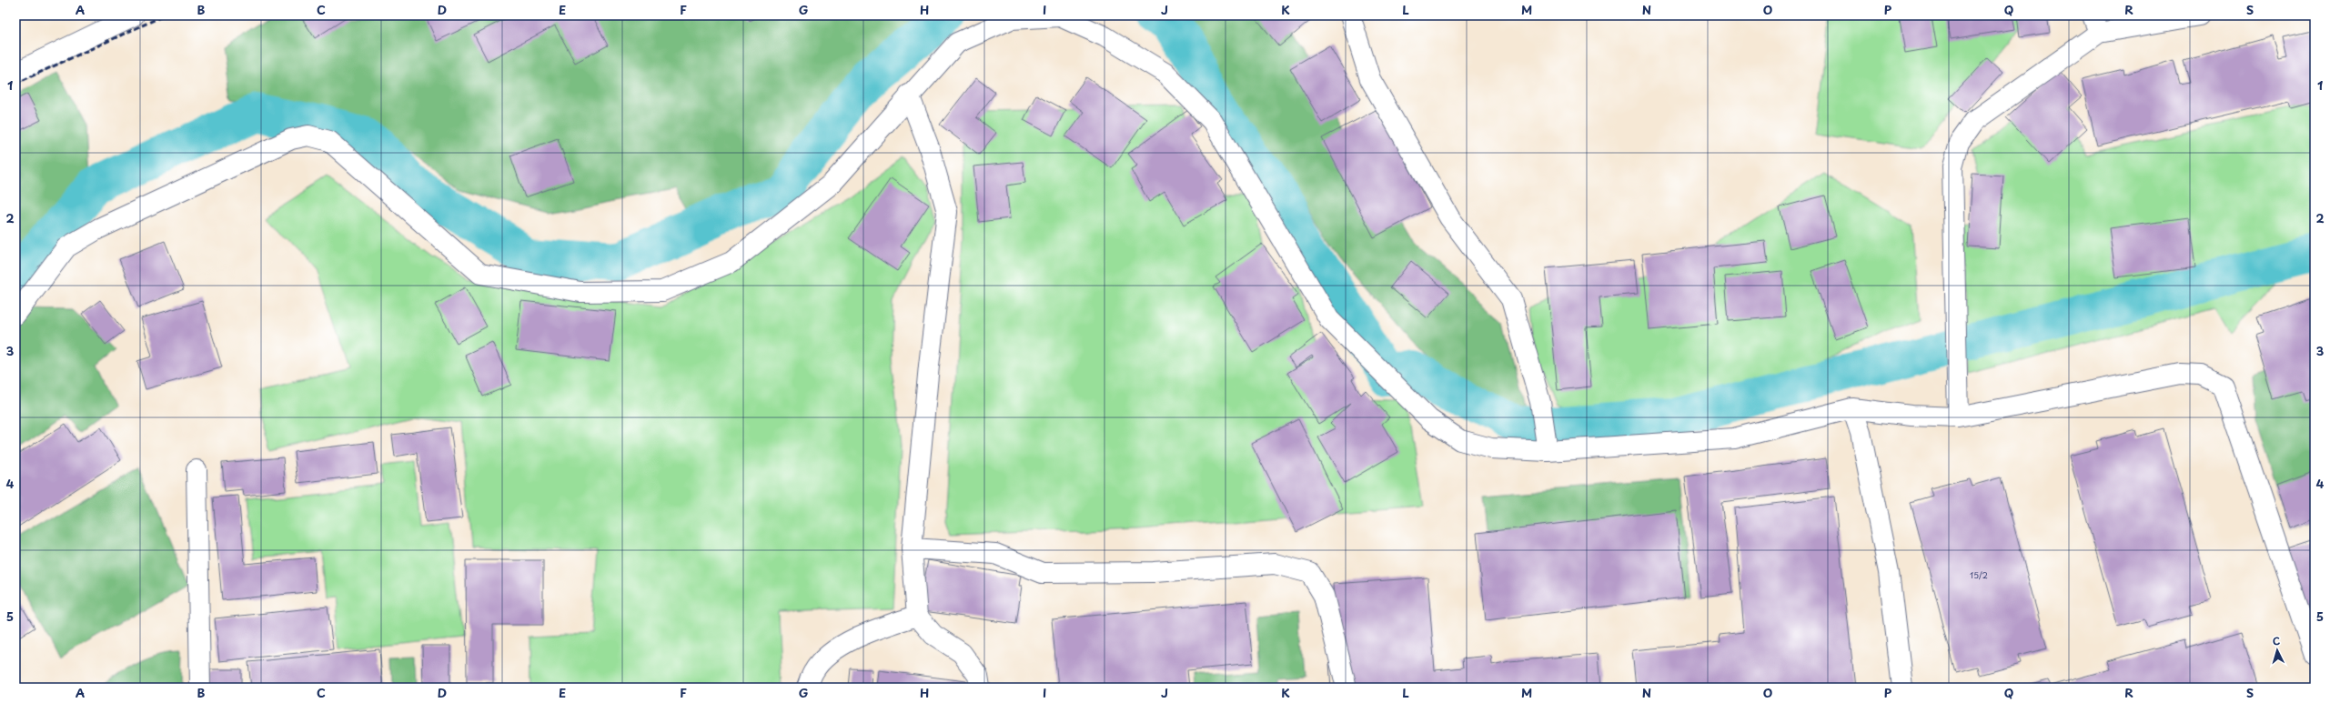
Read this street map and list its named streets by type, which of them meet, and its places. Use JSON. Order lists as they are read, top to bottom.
{
  "house_numbers": ["15/2"],
  "north": "top",
  "grid": {
    "columns": [
      "A",
      "B",
      "C",
      "D",
      "E",
      "F",
      "G",
      "H",
      "I",
      "J",
      "K",
      "L",
      "M",
      "N",
      "O",
      "P",
      "Q",
      "R",
      "S"
    ],
    "rows": [
      "1",
      "2",
      "3",
      "4",
      "5"
    ]
  }
}
